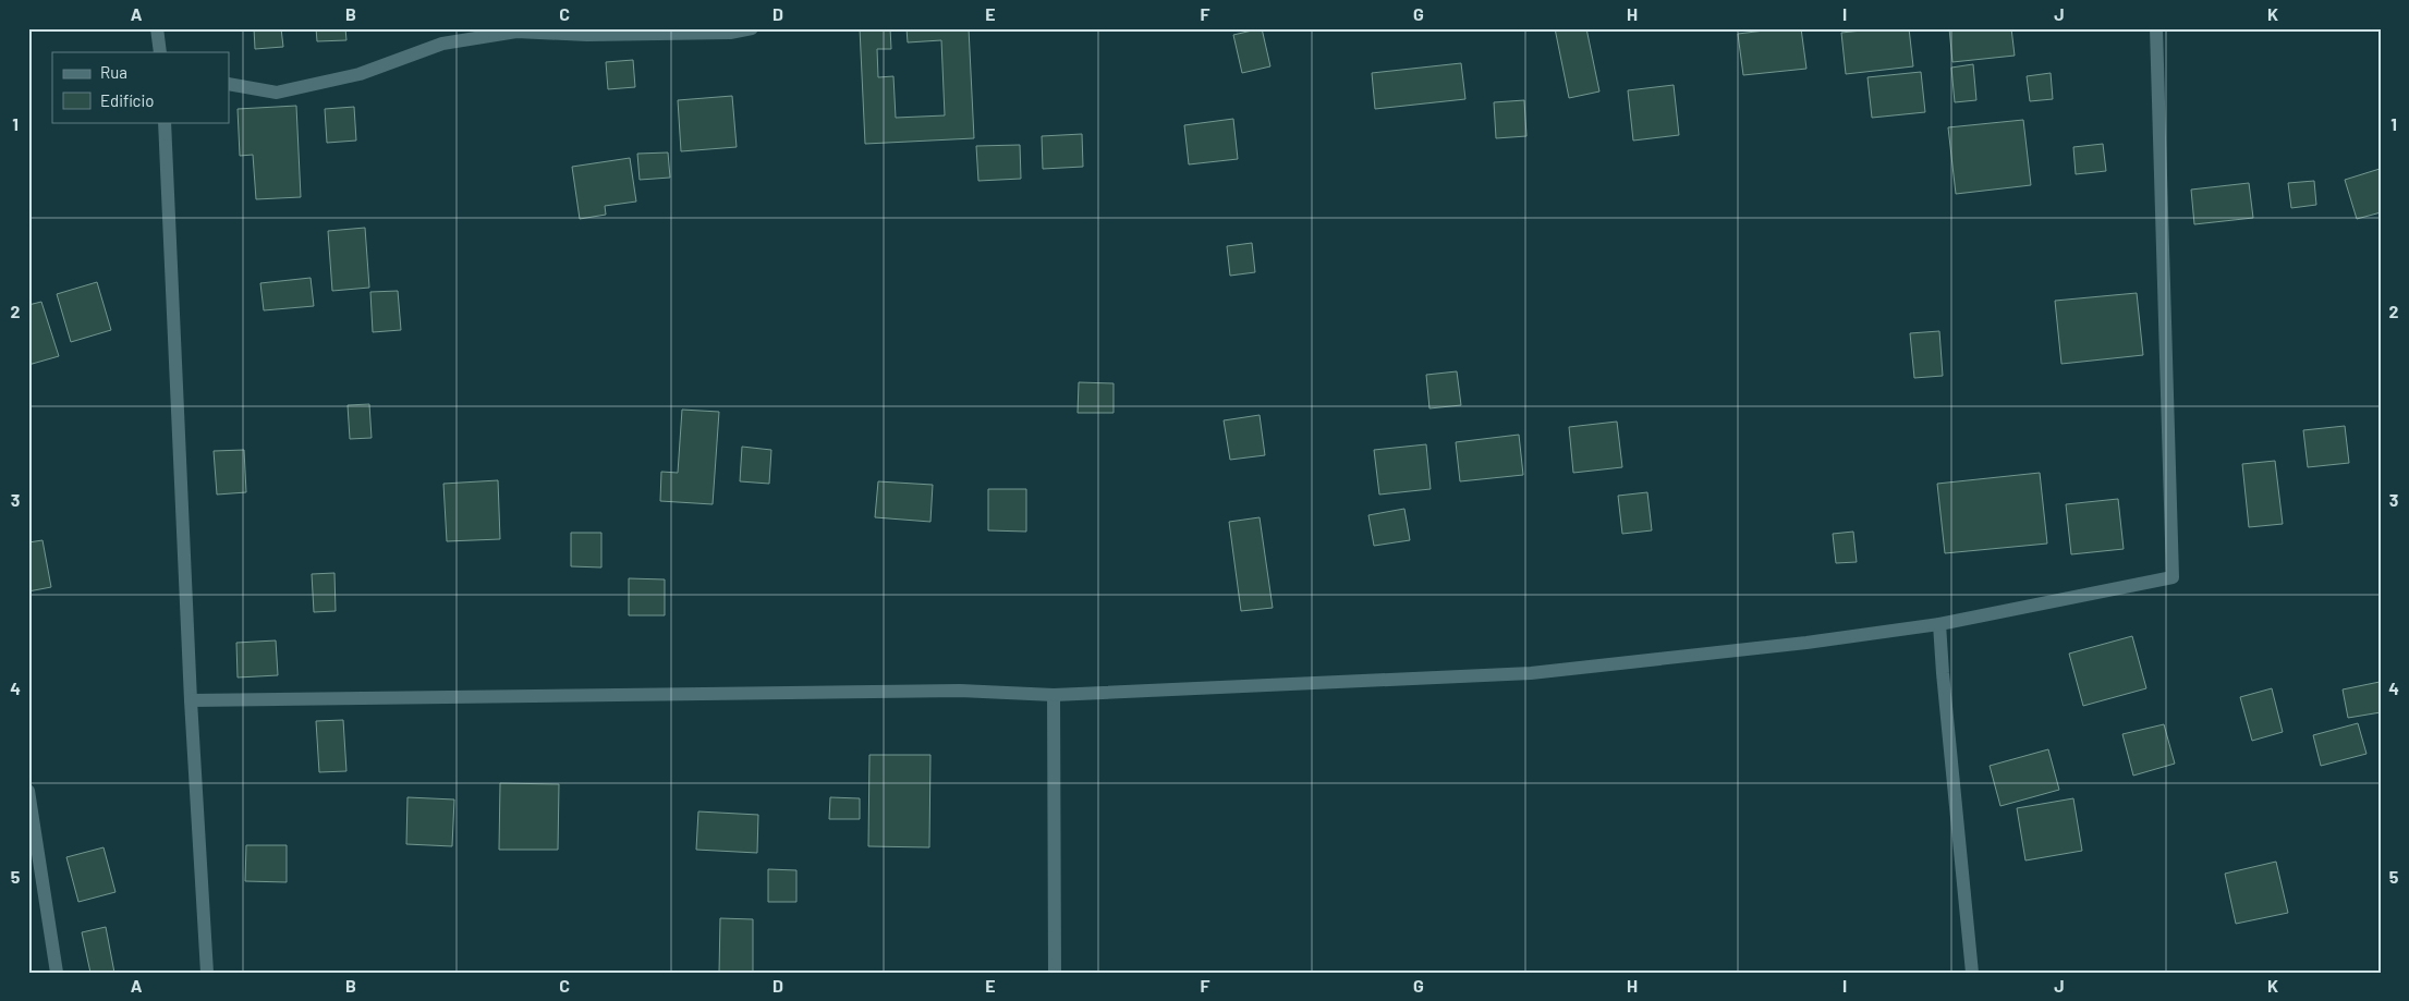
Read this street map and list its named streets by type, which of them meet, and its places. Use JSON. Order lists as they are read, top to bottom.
{
  "legend": ["Rua", "Edifício"],
  "grid": {
    "columns": [
      "A",
      "B",
      "C",
      "D",
      "E",
      "F",
      "G",
      "H",
      "I",
      "J",
      "K"
    ],
    "rows": [
      "1",
      "2",
      "3",
      "4",
      "5"
    ]
  }
}
